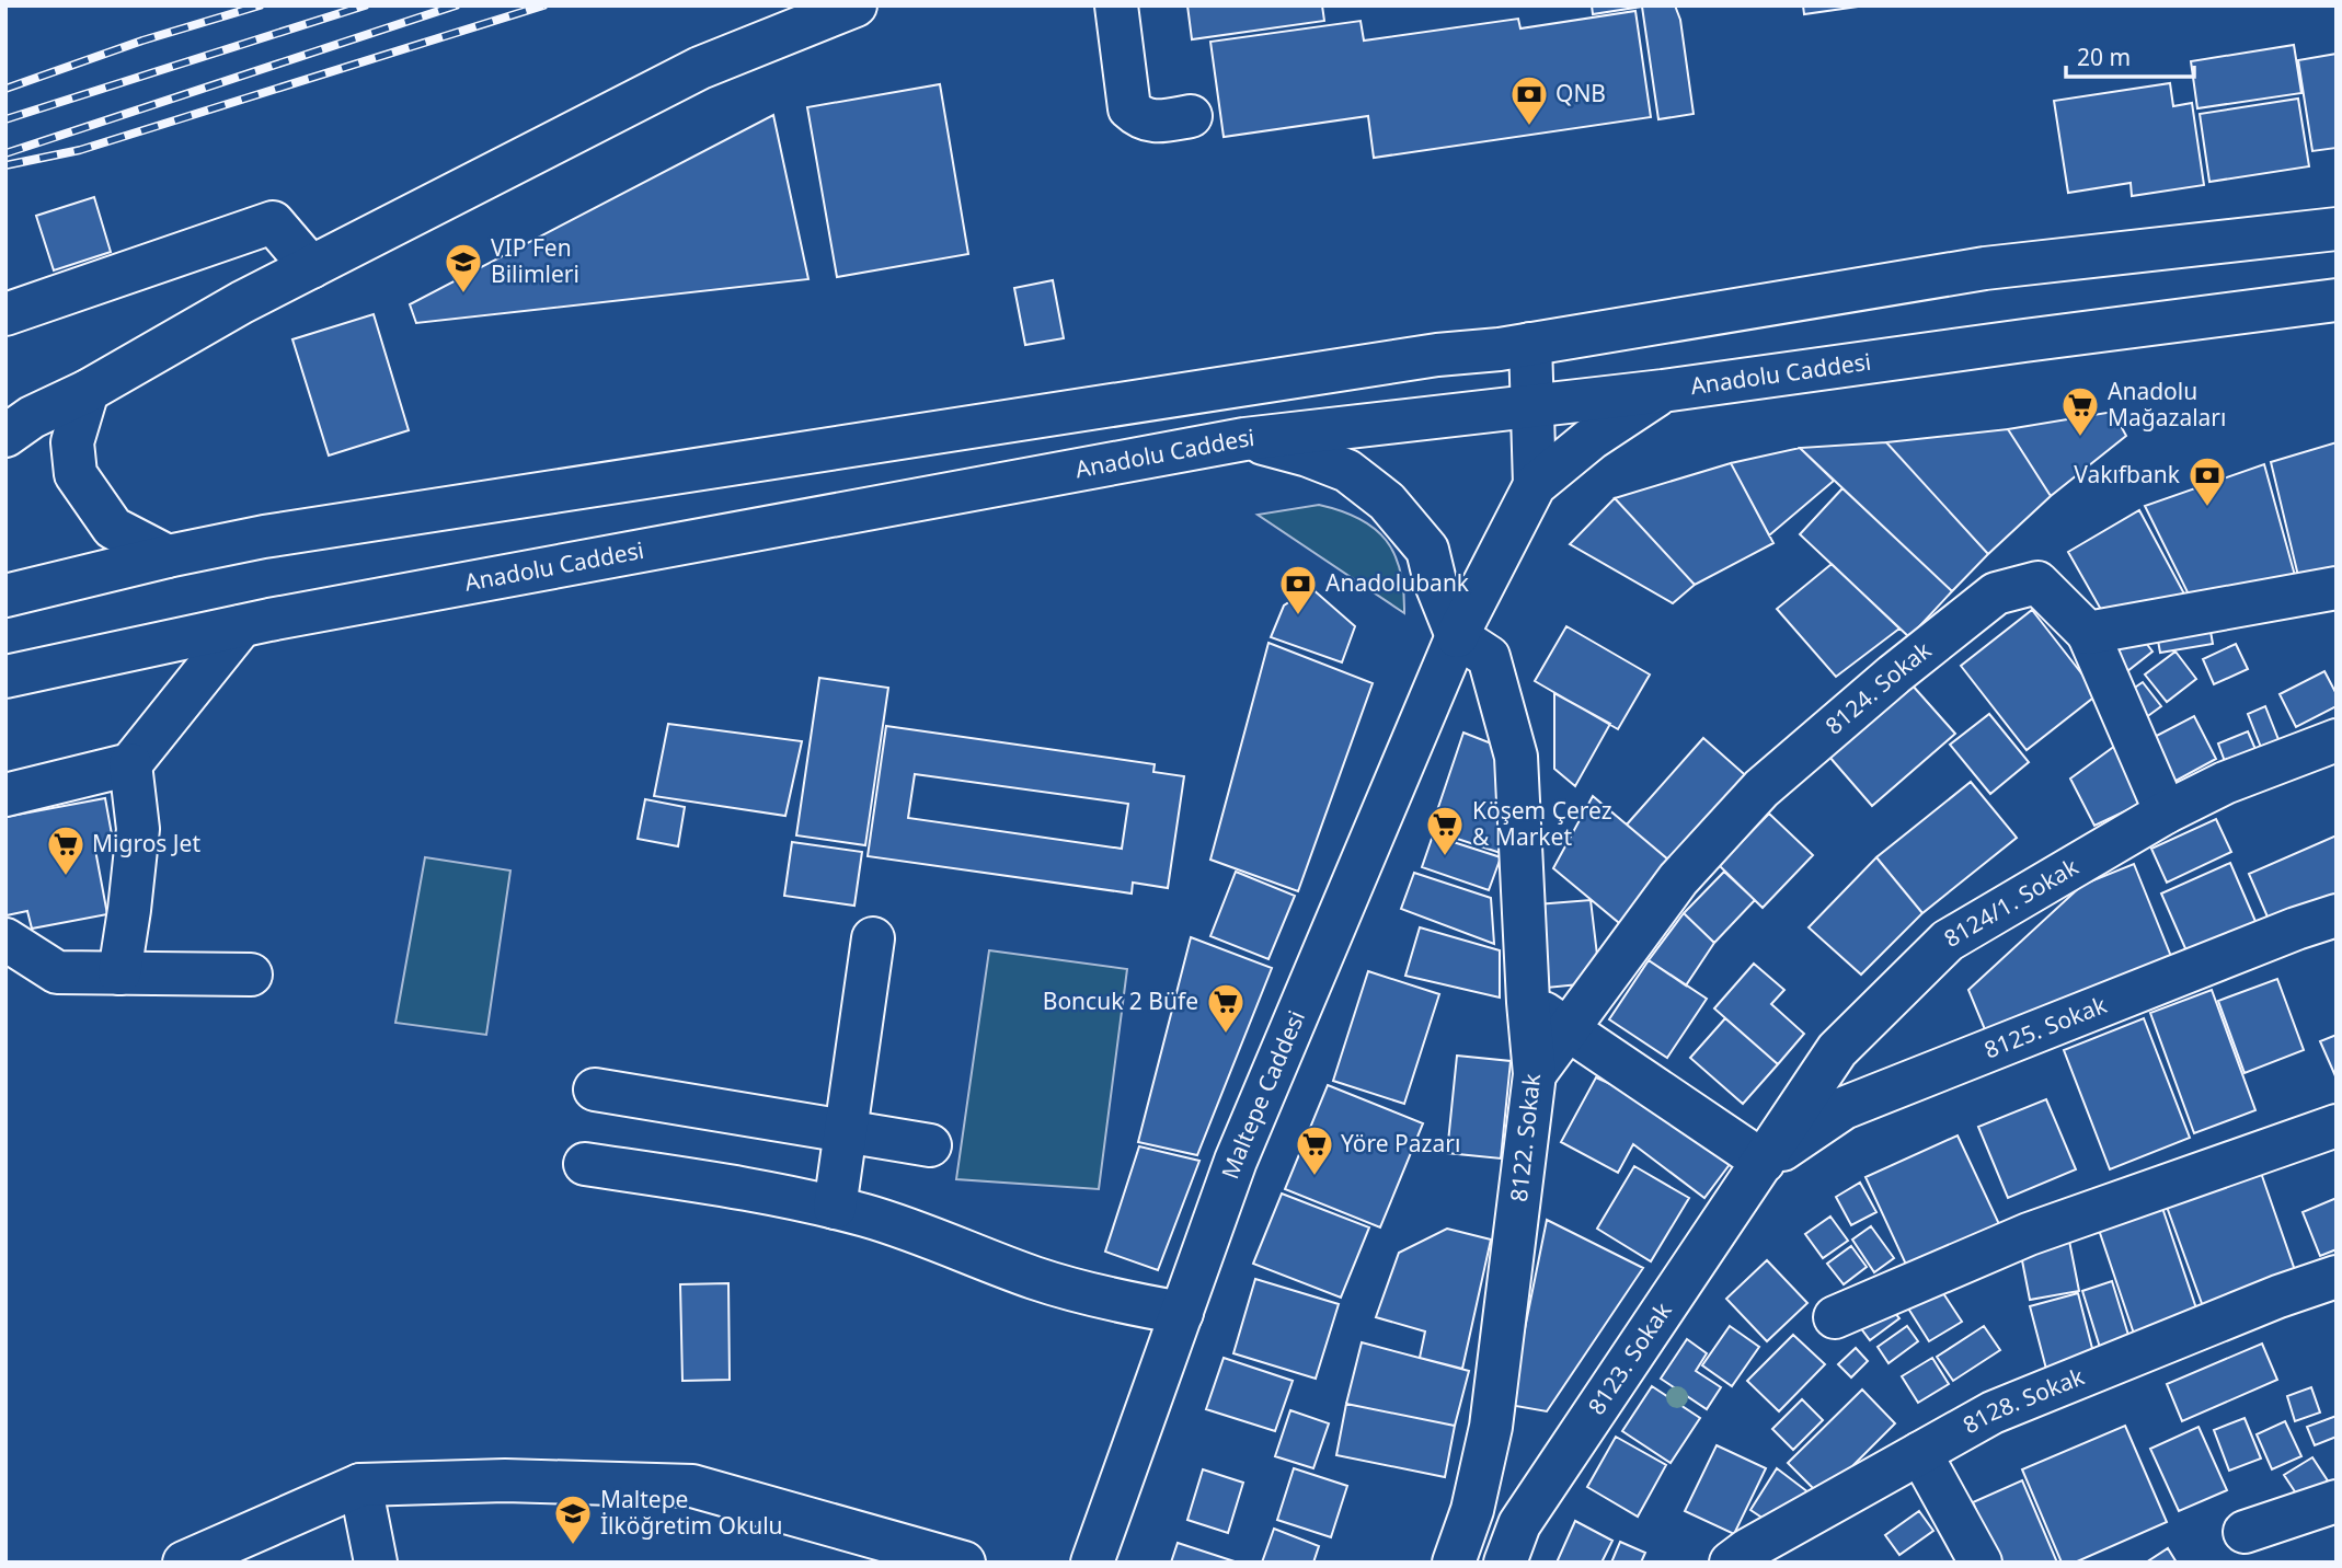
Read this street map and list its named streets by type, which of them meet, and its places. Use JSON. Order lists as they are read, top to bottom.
{
  "streets": {
    "main road": [
      "Anadolu Caddesi",
      "8124. Sokak",
      "8124/1. Sokak",
      "8125. Sokak",
      "Maltepe Caddesi",
      "8122. Sokak",
      "8123. Sokak",
      "8128. Sokak"
    ]
  },
  "crossings": [
    ["8124. Sokak", "8122. Sokak"],
    ["8124/1. Sokak", "8125. Sokak"],
    ["8124/1. Sokak", "8123. Sokak"],
    ["8125. Sokak", "8123. Sokak"],
    ["Maltepe Caddesi", "8122. Sokak"]
  ],
  "places": {
    "bank": ["QNB", "Vakıfbank", "Anadolubank"],
    "school or university": ["VIP Fen Bilimleri", "Maltepe İlköğretim Okulu"],
    "supermarket": [
      "Anadolu Mağazaları",
      "Köşem Çerez & Market",
      "Migros Jet",
      "Boncuk 2 Büfe",
      "Yöre Pazarı"
    ]
  },
  "scale_bar": "20 m"
}
